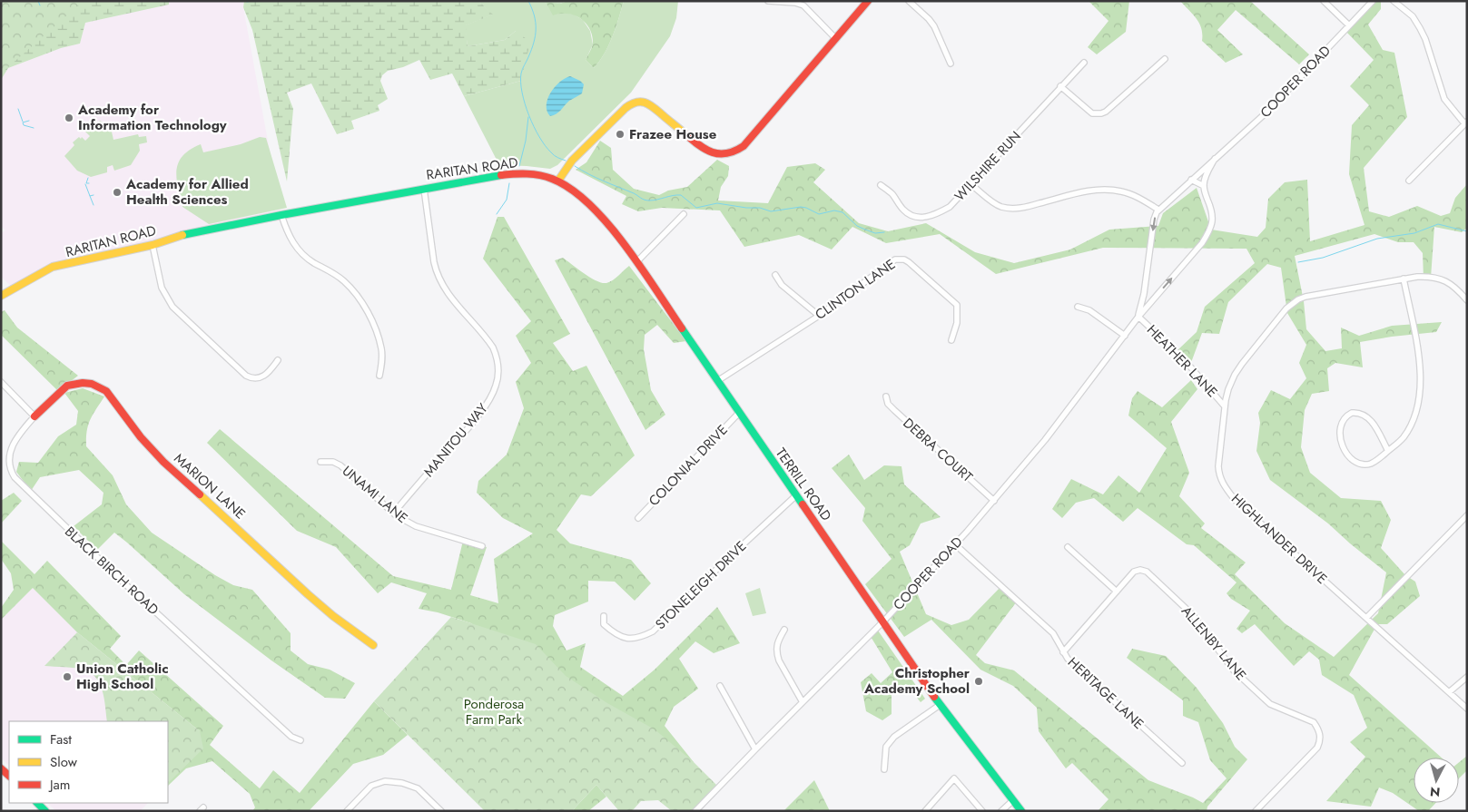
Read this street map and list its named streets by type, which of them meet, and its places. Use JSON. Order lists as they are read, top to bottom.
{
  "streets": {
    "street": [
      "COOPER ROAD",
      "WILSHIRE RUN",
      "RARITAN ROAD",
      "CLINTON LANE",
      "HEATHER LANE",
      "MANITOU WAY",
      "DEBRA COURT",
      "COLONIAL DRIVE",
      "TERRILL ROAD",
      "MARION LANE",
      "UNAMI LANE",
      "HIGHLANDER DRIVE",
      "BLACK BIRCH ROAD",
      "STONELEIGH DRIVE",
      "ALLENBY LANE",
      "HERITAGE LANE"
    ]
  },
  "crossings": [
    ["COOPER ROAD", "HEATHER LANE"],
    ["COOPER ROAD", "DEBRA COURT"],
    ["COOPER ROAD", "TERRILL ROAD"],
    ["COOPER ROAD", "HERITAGE LANE"],
    ["RARITAN ROAD", "MANITOU WAY"],
    ["RARITAN ROAD", "TERRILL ROAD"],
    ["CLINTON LANE", "TERRILL ROAD"],
    ["HEATHER LANE", "HIGHLANDER DRIVE"],
    ["MANITOU WAY", "UNAMI LANE"],
    ["COLONIAL DRIVE", "TERRILL ROAD"],
    ["TERRILL ROAD", "STONELEIGH DRIVE"],
    ["MARION LANE", "BLACK BIRCH ROAD"],
    ["ALLENBY LANE", "HERITAGE LANE"]
  ],
  "parks": ["Ponderosa Farm Park"],
  "places": [
    "Academy for Information Technology",
    "Frazee House",
    "Academy for Allied Health Sciences",
    "Union Catholic High School",
    "Christopher Academy School"
  ],
  "legend": ["Fast", "Slow", "Jam"],
  "north": "bottom"
}
